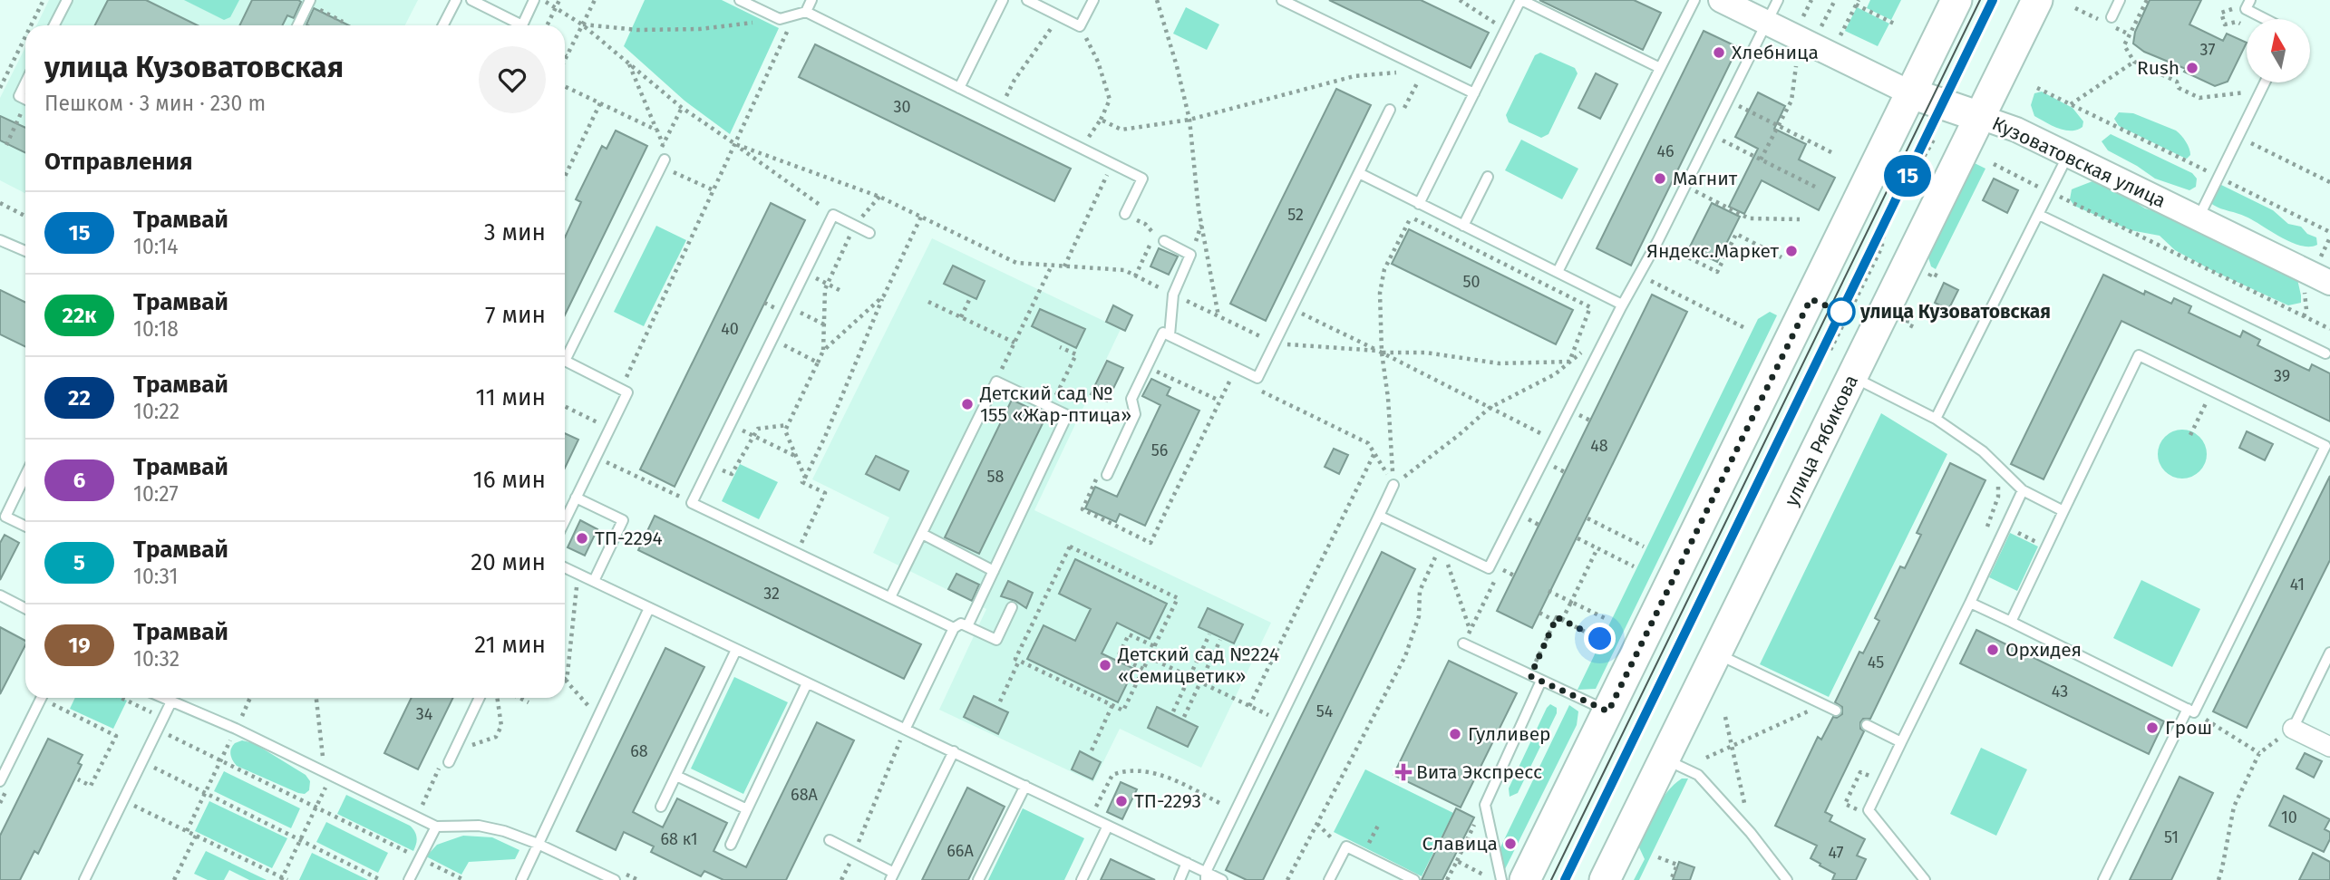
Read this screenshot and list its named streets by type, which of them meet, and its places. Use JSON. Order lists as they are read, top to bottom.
{
  "streets": {
    "main road": ["Кузоватовская улица", "улица Рябикова"]
  },
  "crossings": [
    ["Кузоватовская улица", "улица Рябикова"]
  ],
  "places": {
    "other": [
      "Хлебница",
      "Rush",
      "Магнит",
      "Яндекс.Маркет",
      "улица Кузоватовская",
      "Детский сад № 155 «Жар-птица»",
      "ТП-2294",
      "Орхидея",
      "Детский сад №224 «Семицветик»",
      "Грош",
      "Гулливер",
      "ТП-2293",
      "Славица"
    ],
    "health": ["Вита Экспресс"]
  },
  "lines": ["tram line 15"],
  "house_numbers": [
    "37",
    "30",
    "46",
    "52",
    "50",
    "40",
    "39",
    "48",
    "56",
    "58",
    "41",
    "32",
    "45",
    "43",
    "54",
    "34",
    "68",
    "68А",
    "10",
    "51",
    "68 к1",
    "66А",
    "47"
  ],
  "north": "top",
  "page": {
    "on_map": "15",
    "heading": [
      ["улица Кузоватовская", "Пешком · 3 мин · 230 m"],
      "Отправления"
    ],
    "list": [
      {
        "mark": "15",
        "name": "Трамвай",
        "note": "10:14",
        "value": "3 мин"
      },
      {
        "mark": "22к",
        "name": "Трамвай",
        "note": "10:18",
        "value": "7 мин"
      },
      {
        "mark": "22",
        "name": "Трамвай",
        "note": "10:22",
        "value": "11 мин"
      },
      {
        "mark": "6",
        "name": "Трамвай",
        "note": "10:27",
        "value": "16 мин"
      },
      {
        "mark": "5",
        "name": "Трамвай",
        "note": "10:31",
        "value": "20 мин"
      },
      {
        "mark": "19",
        "name": "Трамвай",
        "note": "10:32",
        "value": "21 мин"
      }
    ]
  }
}
